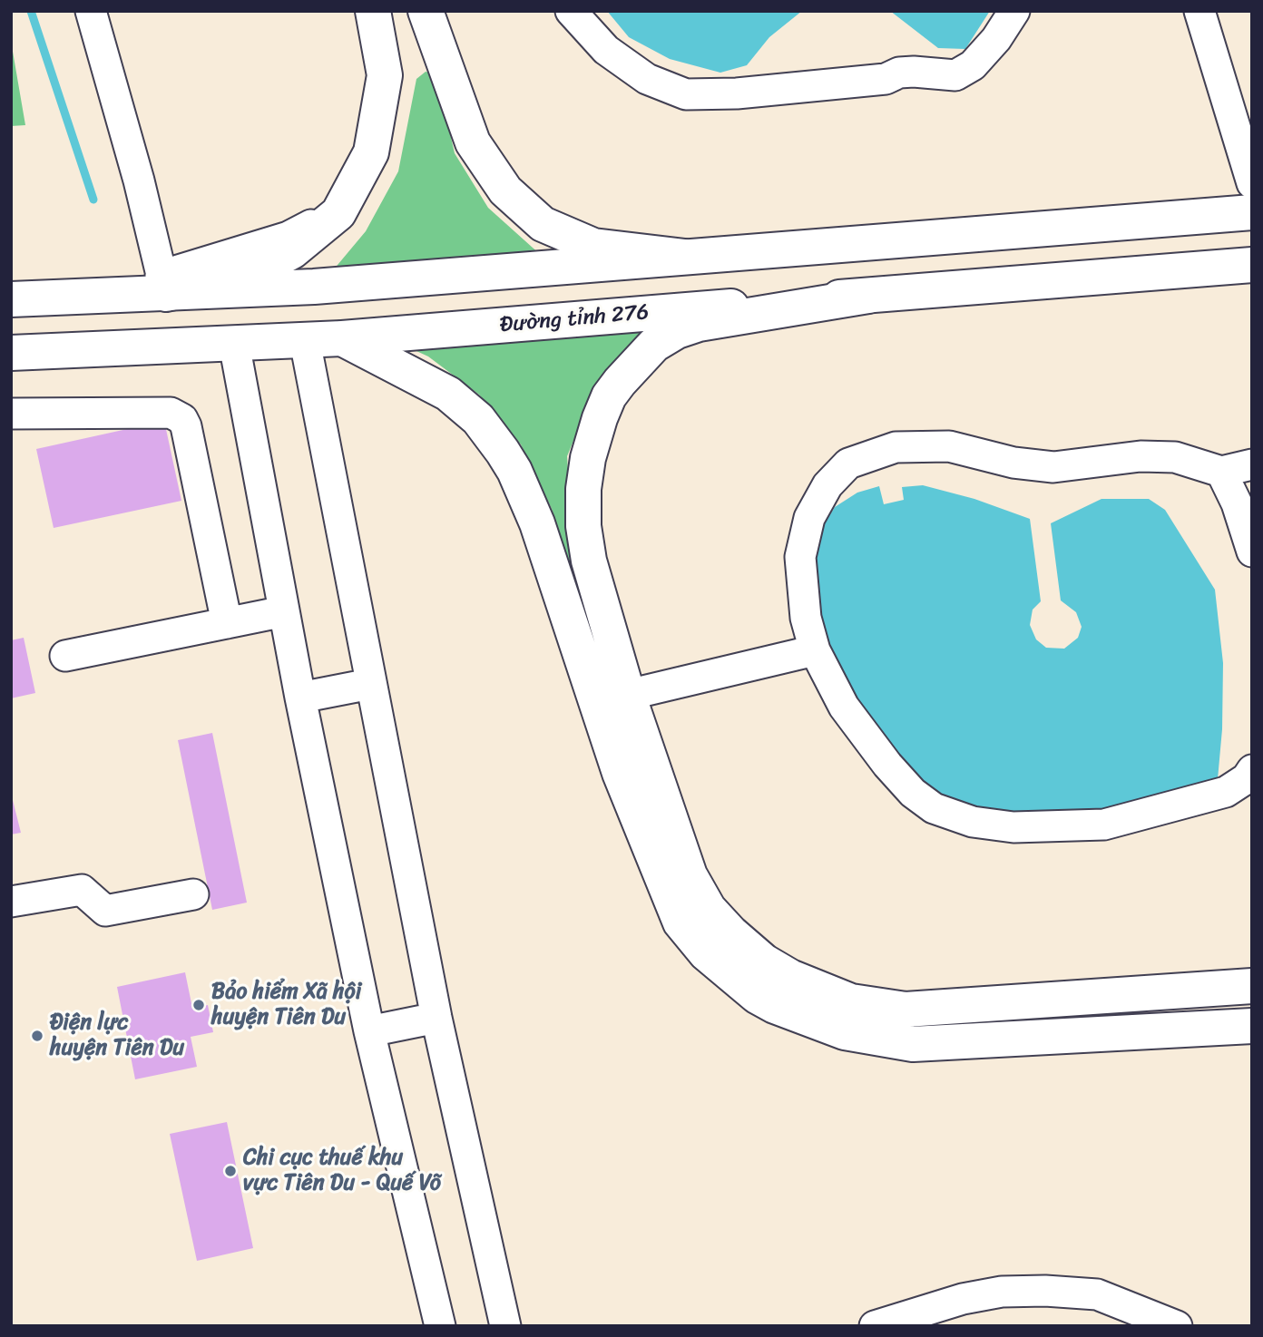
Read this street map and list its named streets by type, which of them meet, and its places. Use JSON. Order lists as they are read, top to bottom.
{
  "streets": {
    "main road": ["Đường tỉnh 276"]
  },
  "places": ["Bảo hiểm Xã hội huyện Tiên Du", "Điện lực huyện Tiên Du", "Chi cục thuế khu vực Tiên Du - Quế Võ"]
}
